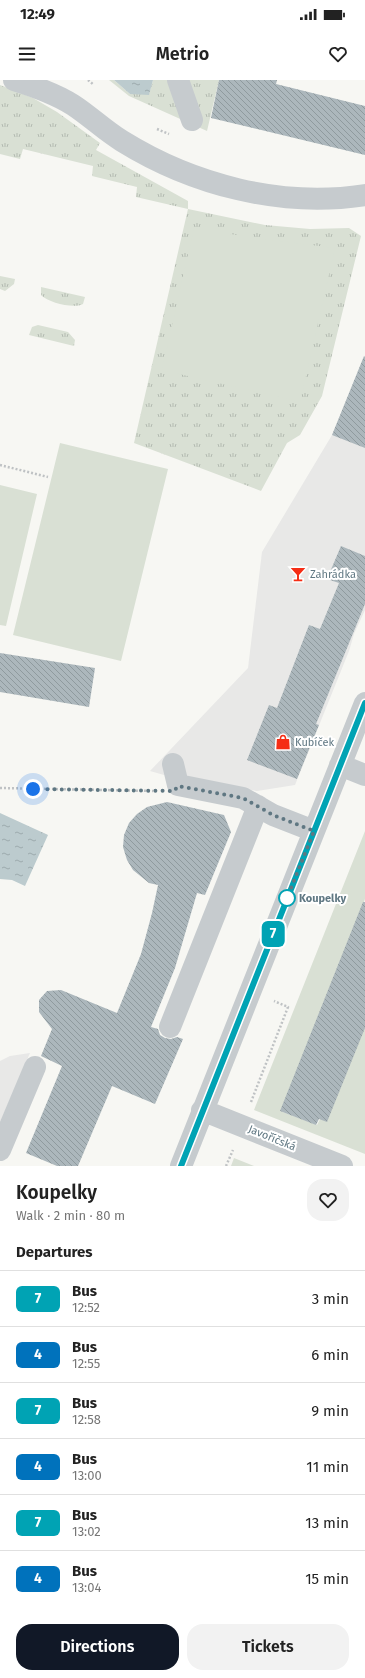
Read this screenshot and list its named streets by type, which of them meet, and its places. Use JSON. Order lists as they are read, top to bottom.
{
  "streets": {
    "street": ["Javoříčská"]
  },
  "places": {
    "bar": ["Zahrádka"],
    "shop": ["Kubíček"],
    "other": ["Koupelky"]
  },
  "lines": ["bus line 7"],
  "page": {
    "status": "12:49",
    "header": "Metrio",
    "on_map": "7",
    "heading": [
      ["Koupelky", "Walk · 2 min · 80 m"],
      "Departures"
    ],
    "list": [
      {
        "mark": "7",
        "name": "Bus",
        "note": "12:52",
        "value": "3 min"
      },
      {
        "mark": "4",
        "name": "Bus",
        "note": "12:55",
        "value": "6 min"
      },
      {
        "mark": "7",
        "name": "Bus",
        "note": "12:58",
        "value": "9 min"
      },
      {
        "mark": "4",
        "name": "Bus",
        "note": "13:00",
        "value": "11 min"
      },
      {
        "mark": "7",
        "name": "Bus",
        "note": "13:02",
        "value": "13 min"
      },
      {
        "mark": "4",
        "name": "Bus",
        "note": "13:04",
        "value": "15 min"
      }
    ],
    "buttons": ["Directions", "Tickets"]
  }
}
